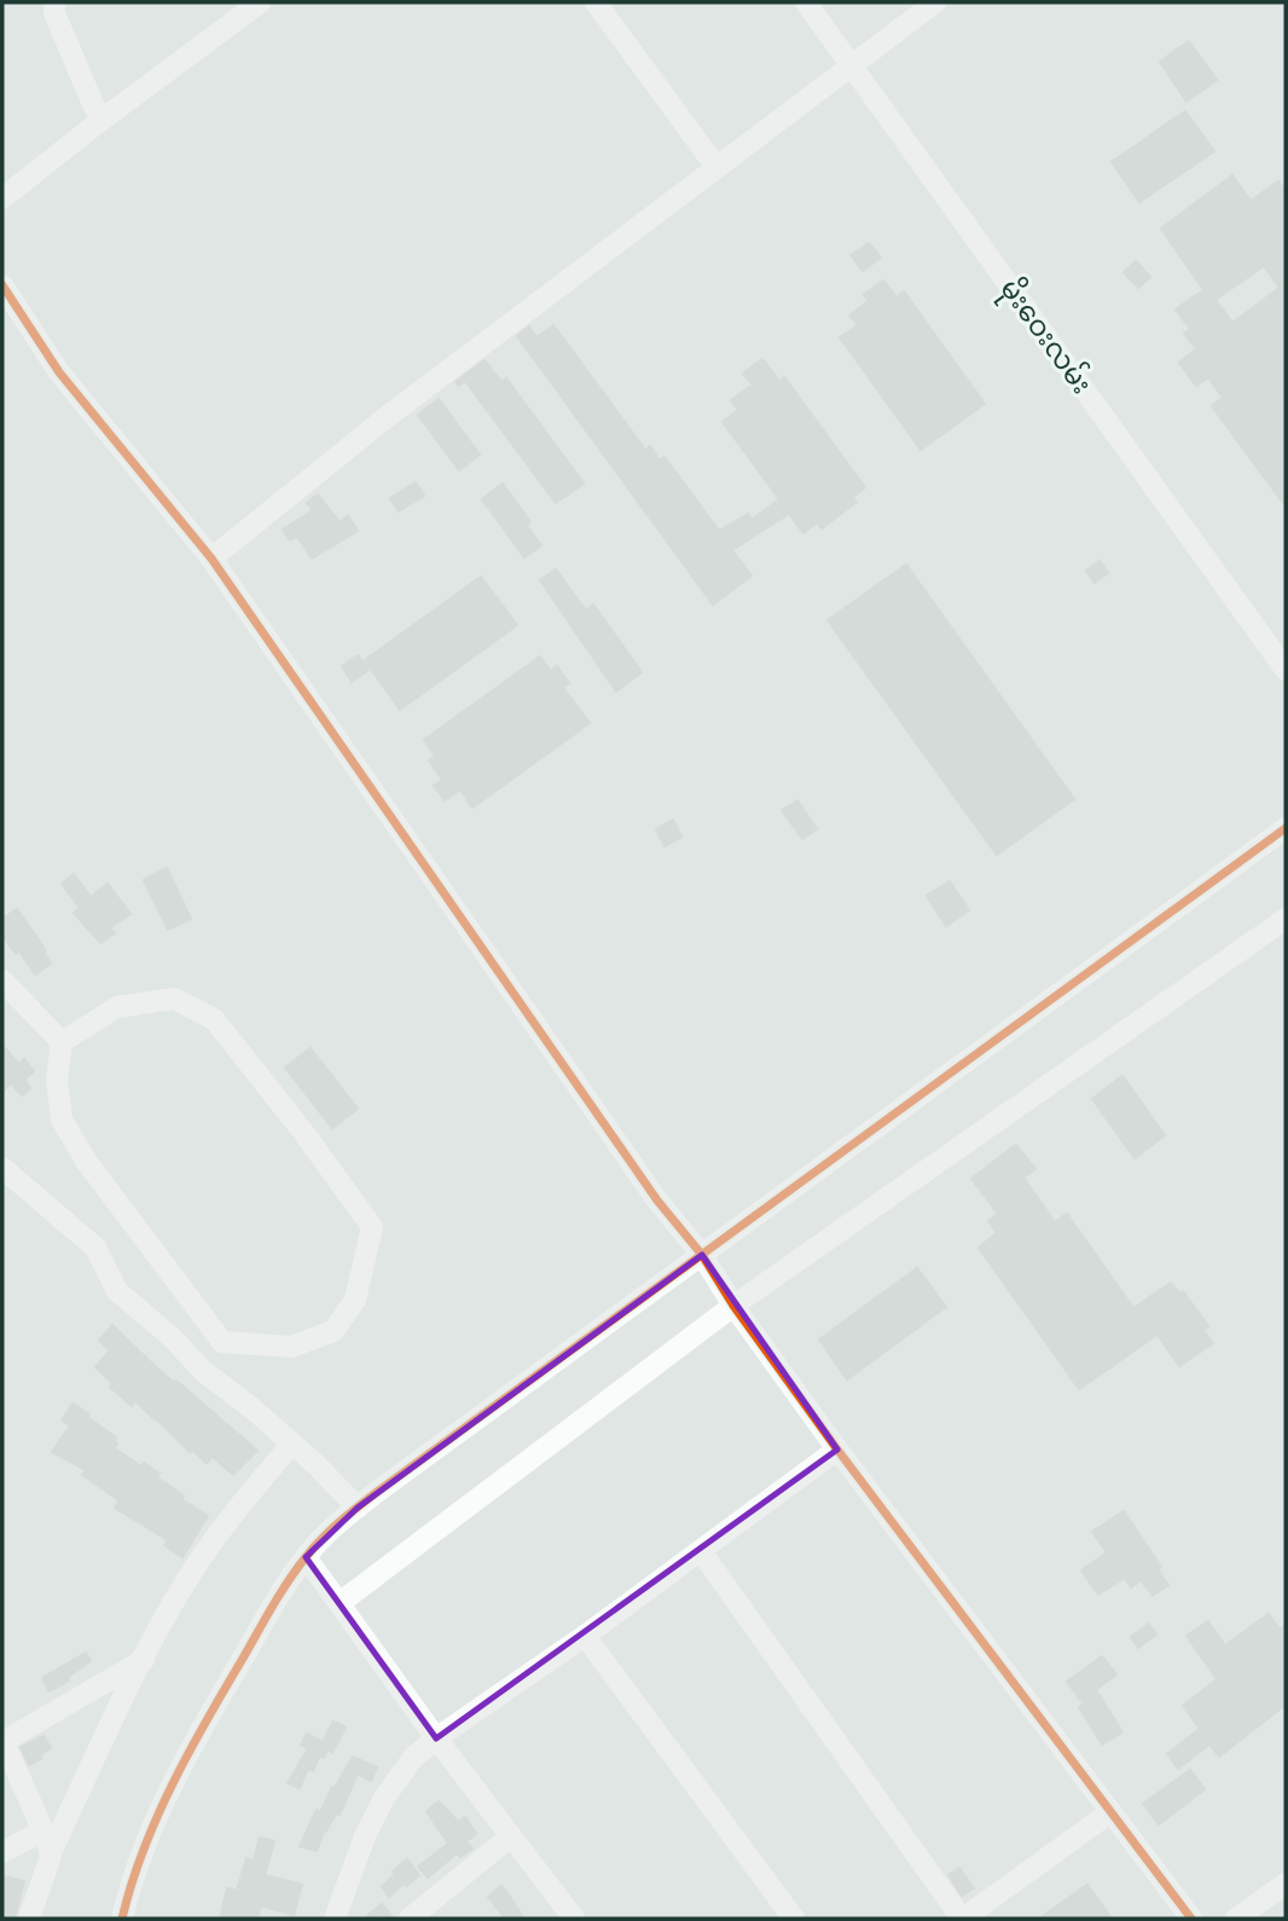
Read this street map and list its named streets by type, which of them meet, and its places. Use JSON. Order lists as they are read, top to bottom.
{
  "streets": {
    "street": ["မိုးဝေးလမ်း"]
  }
}
